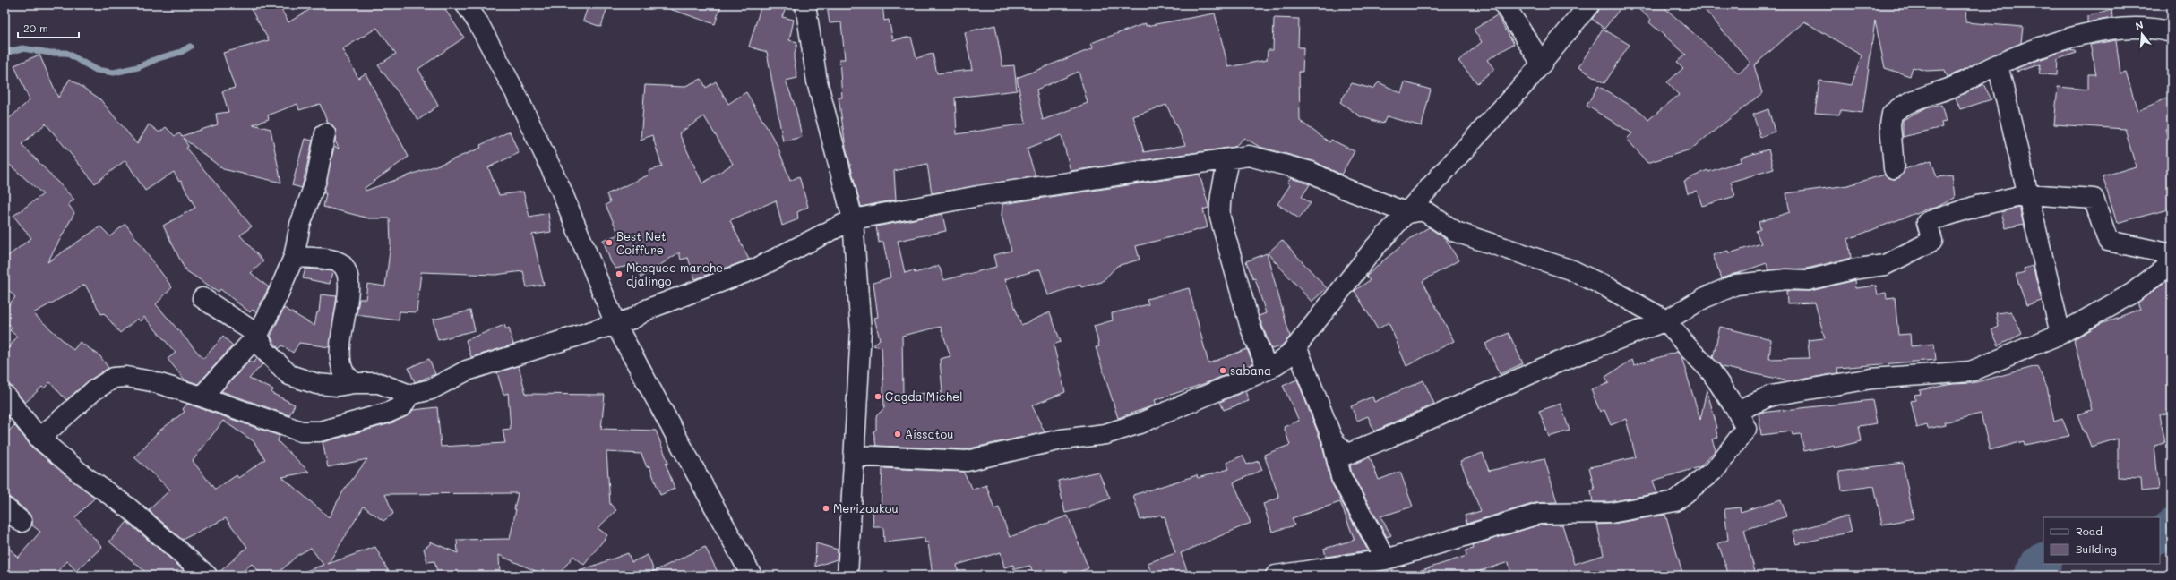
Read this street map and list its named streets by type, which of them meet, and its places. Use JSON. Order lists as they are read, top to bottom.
{
  "places": [
    "Best Net Coiffure",
    "Mosquee marche djalingo",
    "sabana",
    "Gagda Michel",
    "Aissatou",
    "Merizoukou"
  ],
  "legend": ["Road", "Building"],
  "scale_bar": "20 m",
  "north": "top"
}
